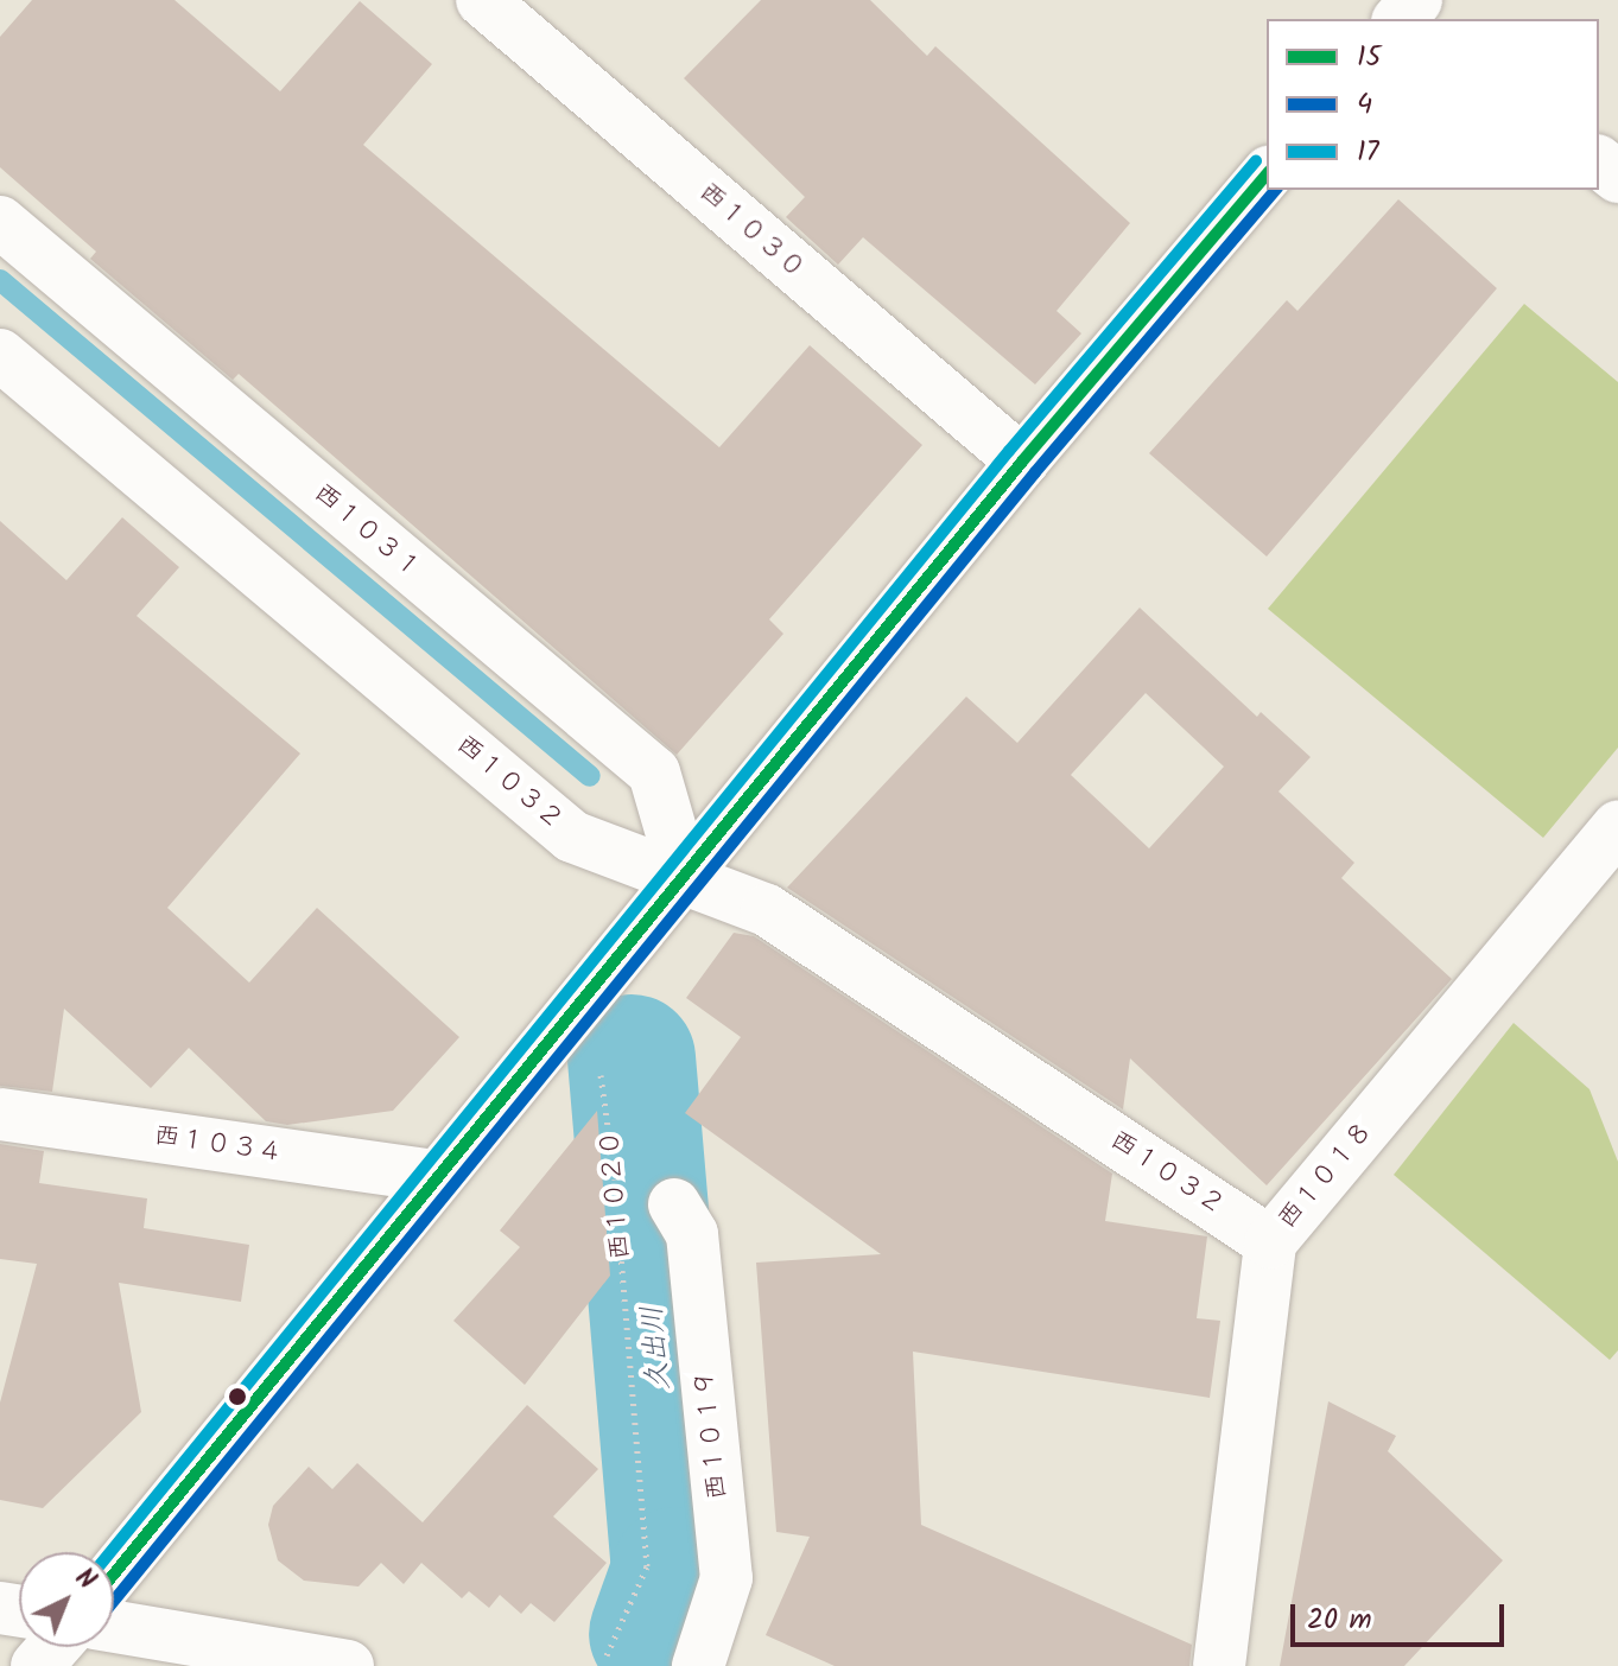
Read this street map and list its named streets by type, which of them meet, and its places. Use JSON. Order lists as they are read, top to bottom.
{
  "streets": {
    "street": [
      "西１０３０",
      "西１０３１",
      "西１０３２",
      "西１０３４",
      "西１０１８",
      "西１０１９"
    ],
    "path": ["西１０２０"]
  },
  "crossings": [
    ["西１０３１", "西１０３２"],
    ["西１０３２", "西１０１８"]
  ],
  "water": ["久出川"],
  "lines": ["transit line 17", "transit line 15", "transit line 4"],
  "legend": ["15", "4", "17"],
  "scale_bar": "20 m",
  "north": "top right"
}
